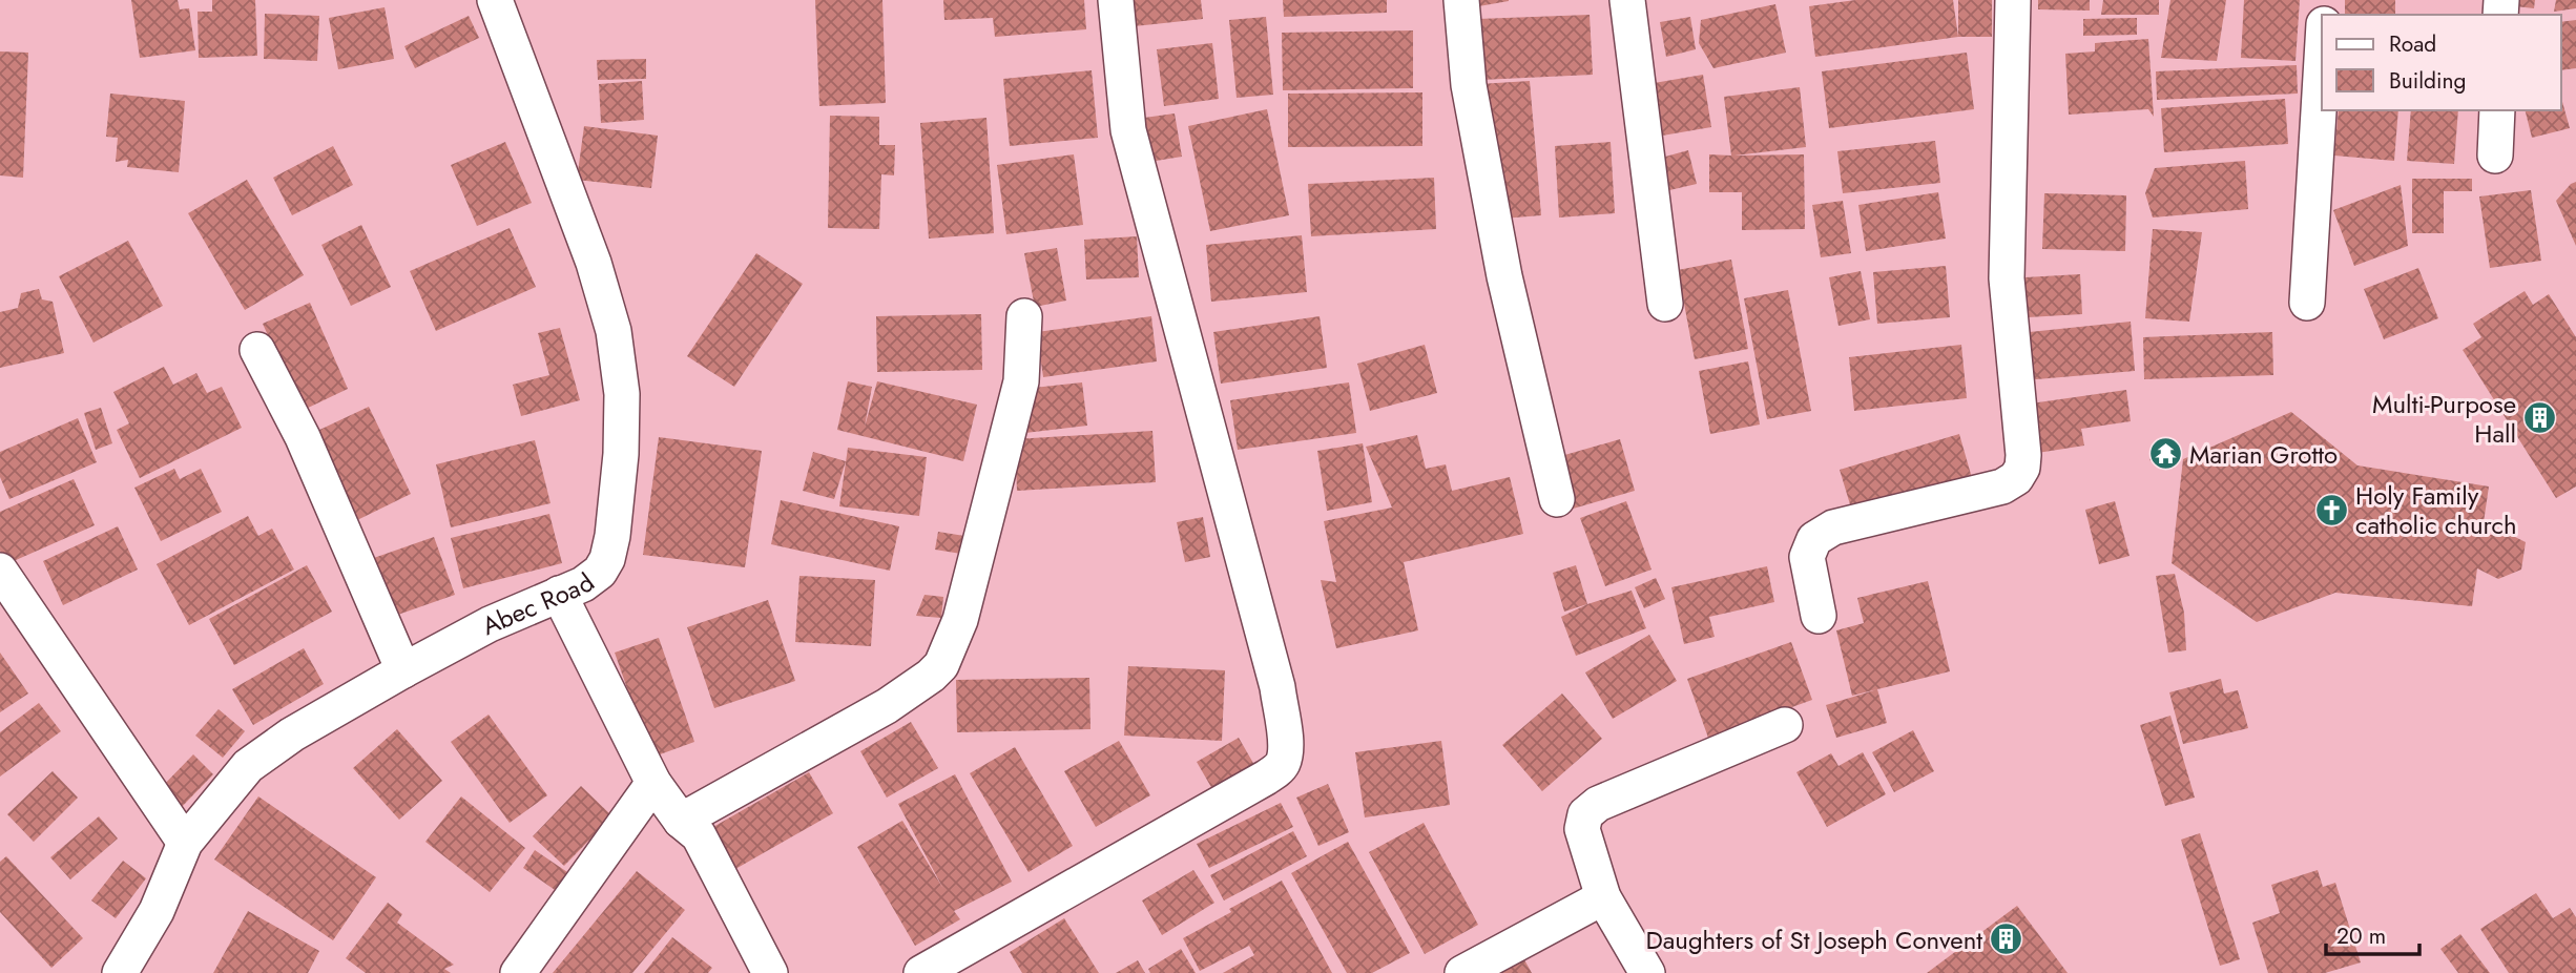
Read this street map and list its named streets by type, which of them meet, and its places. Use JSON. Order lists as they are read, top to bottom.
{
  "streets": {
    "street": ["Abec Road"]
  },
  "places": {
    "building": ["Multi-Purpose Hall", "Daughters of St Joseph Convent"],
    "temple": ["Marian Grotto"],
    "church": ["Holy Family catholic church"]
  },
  "legend": ["Road", "Building"],
  "scale_bar": "20 m"
}
